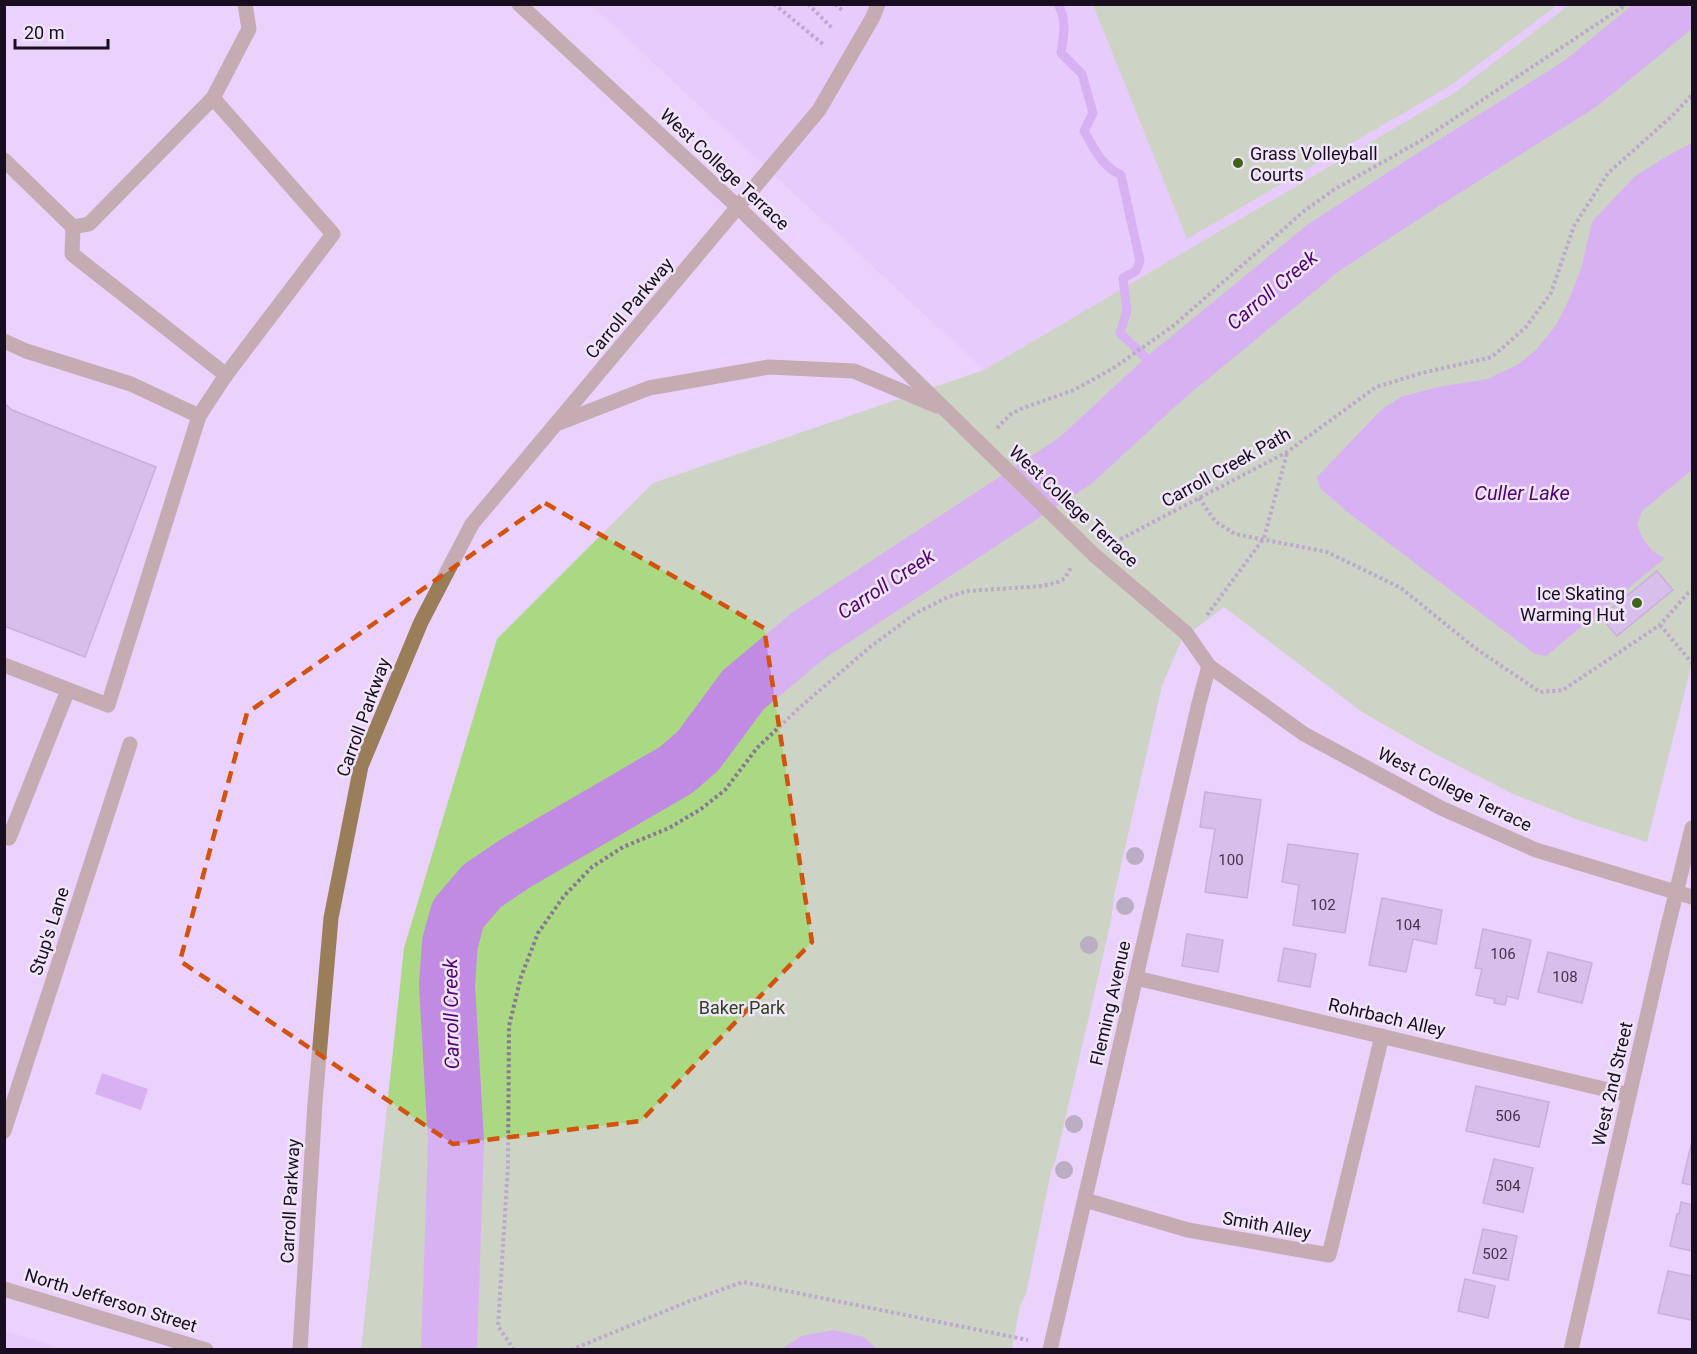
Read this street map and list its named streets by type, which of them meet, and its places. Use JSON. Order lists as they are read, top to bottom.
{
  "streets": {
    "street": [
      "West College Terrace",
      "Carroll Parkway",
      "Stup's Lane",
      "Fleming Avenue",
      "Rohrbach Alley",
      "West 2nd Street",
      "Smith Alley",
      "North Jefferson Street"
    ],
    "path": ["Carroll Creek Path"]
  },
  "crossings": [
    ["West College Terrace", "Carroll Parkway"],
    ["West College Terrace", "Carroll Creek Path"],
    ["West College Terrace", "Fleming Avenue"],
    ["West College Terrace", "West 2nd Street"],
    ["Fleming Avenue", "Rohrbach Alley"],
    ["Fleming Avenue", "Smith Alley"],
    ["Rohrbach Alley", "West 2nd Street"],
    ["Rohrbach Alley", "Smith Alley"]
  ],
  "water": ["Carroll Creek", "Culler Lake"],
  "parks": ["Baker Park"],
  "places": ["Grass Volleyball Courts", "Ice Skating Warming Hut"],
  "house_numbers": [
    "100",
    "102",
    "104",
    "106",
    "108",
    "506",
    "504",
    "502"
  ],
  "scale_bar": "20 m"
}
